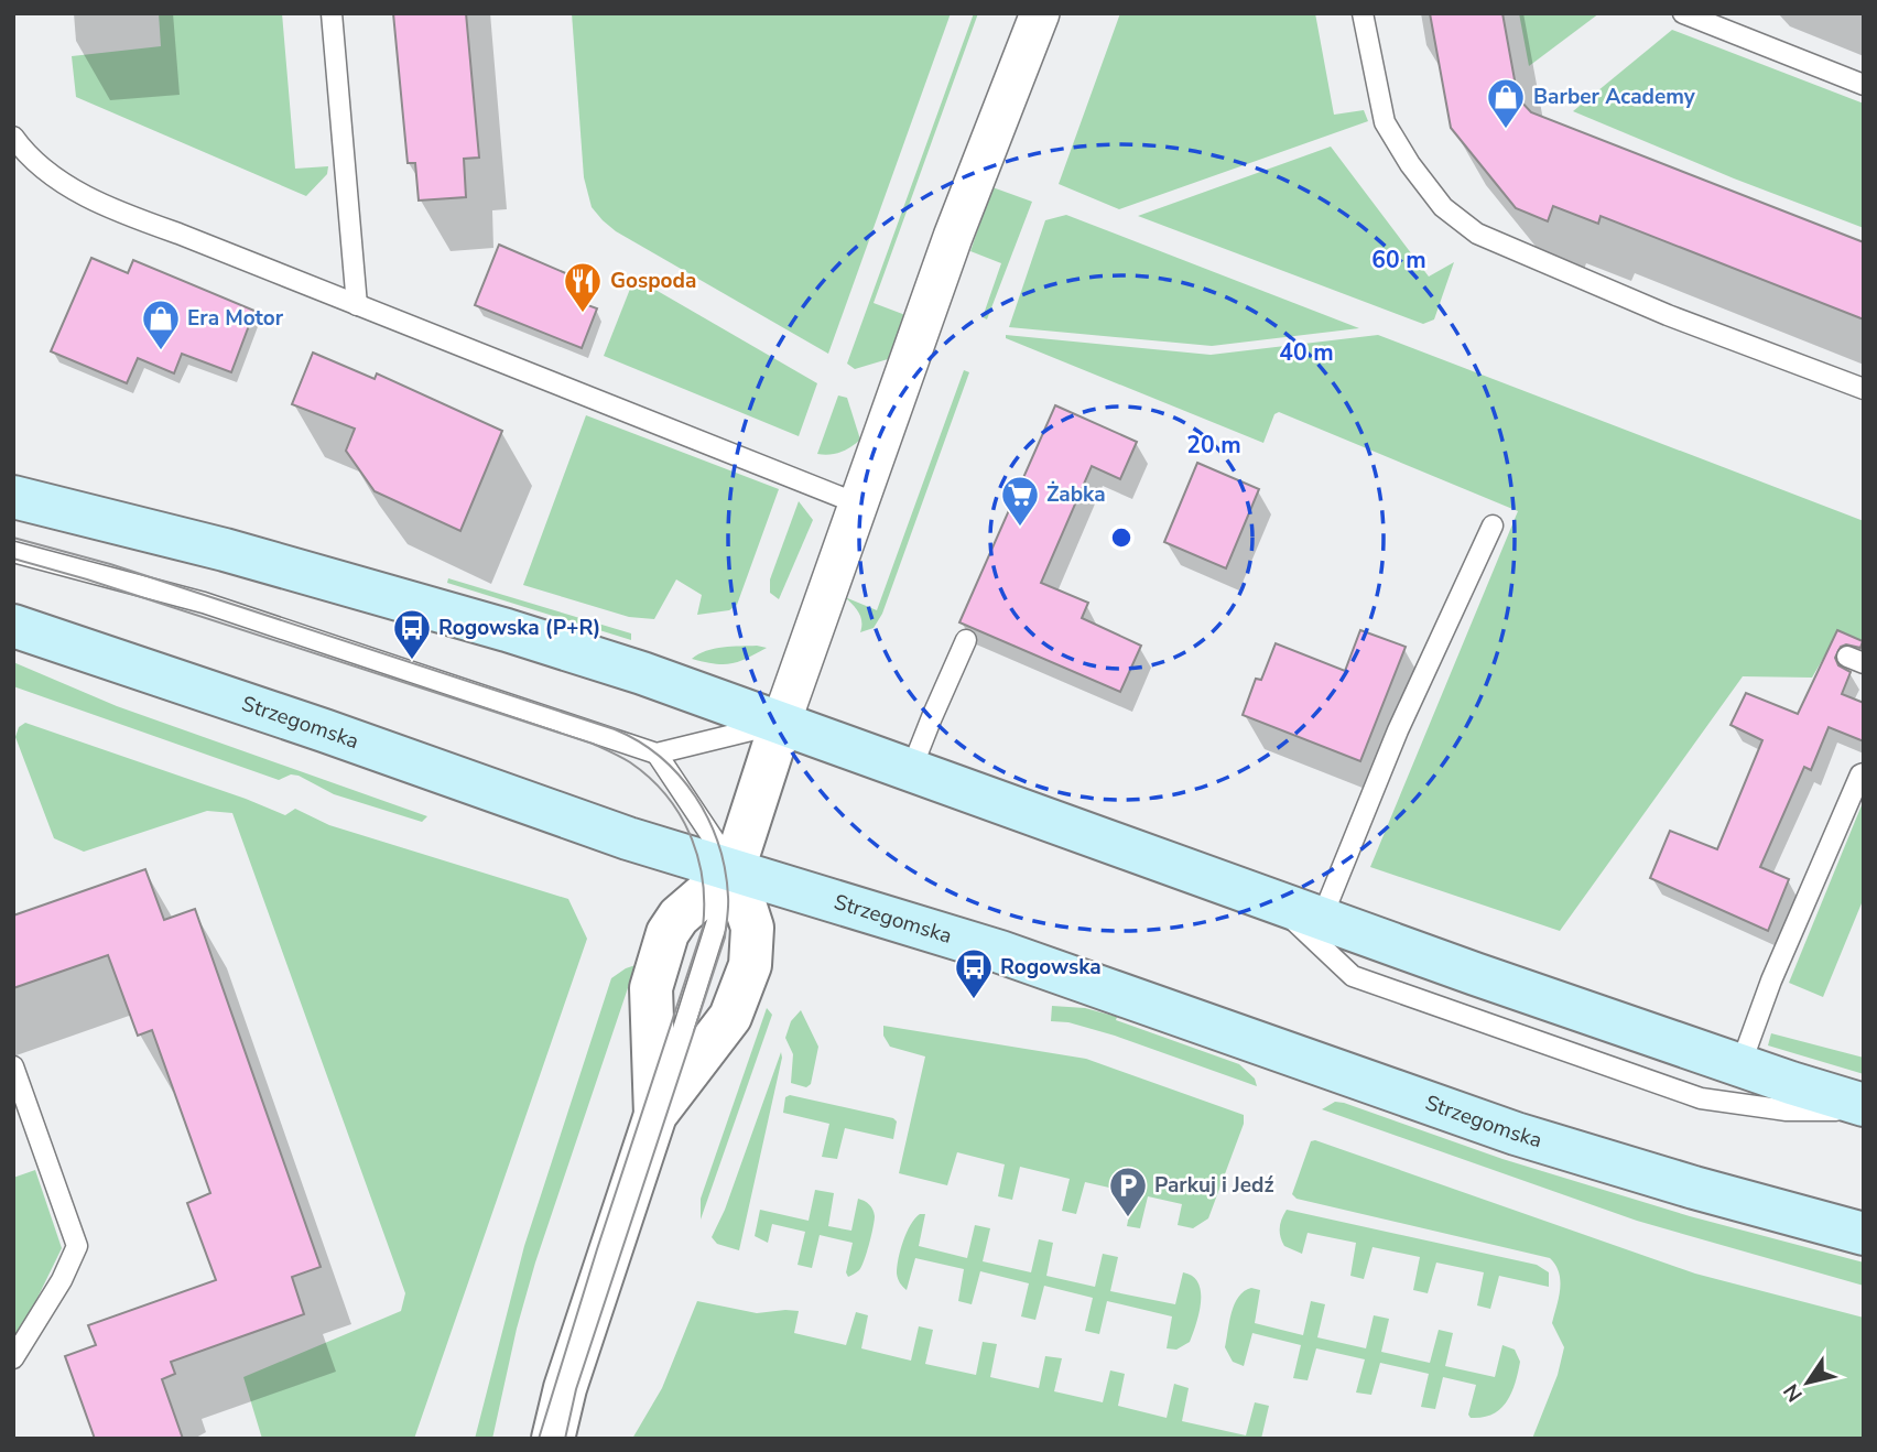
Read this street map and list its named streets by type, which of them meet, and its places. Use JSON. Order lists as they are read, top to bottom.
{
  "streets": {
    "main road": ["Strzegomska"]
  },
  "places": {
    "shop": ["Barber Academy", "Era Motor"],
    "restaurant": ["Gospoda"],
    "supermarket": ["Żabka"],
    "bus stop": ["Rogowska (P+R)", "Rogowska"],
    "parking": ["Parkuj i Jedź"]
  },
  "north": "bottom left",
  "rings": ["60 m", "40 m", "20 m"]
}
